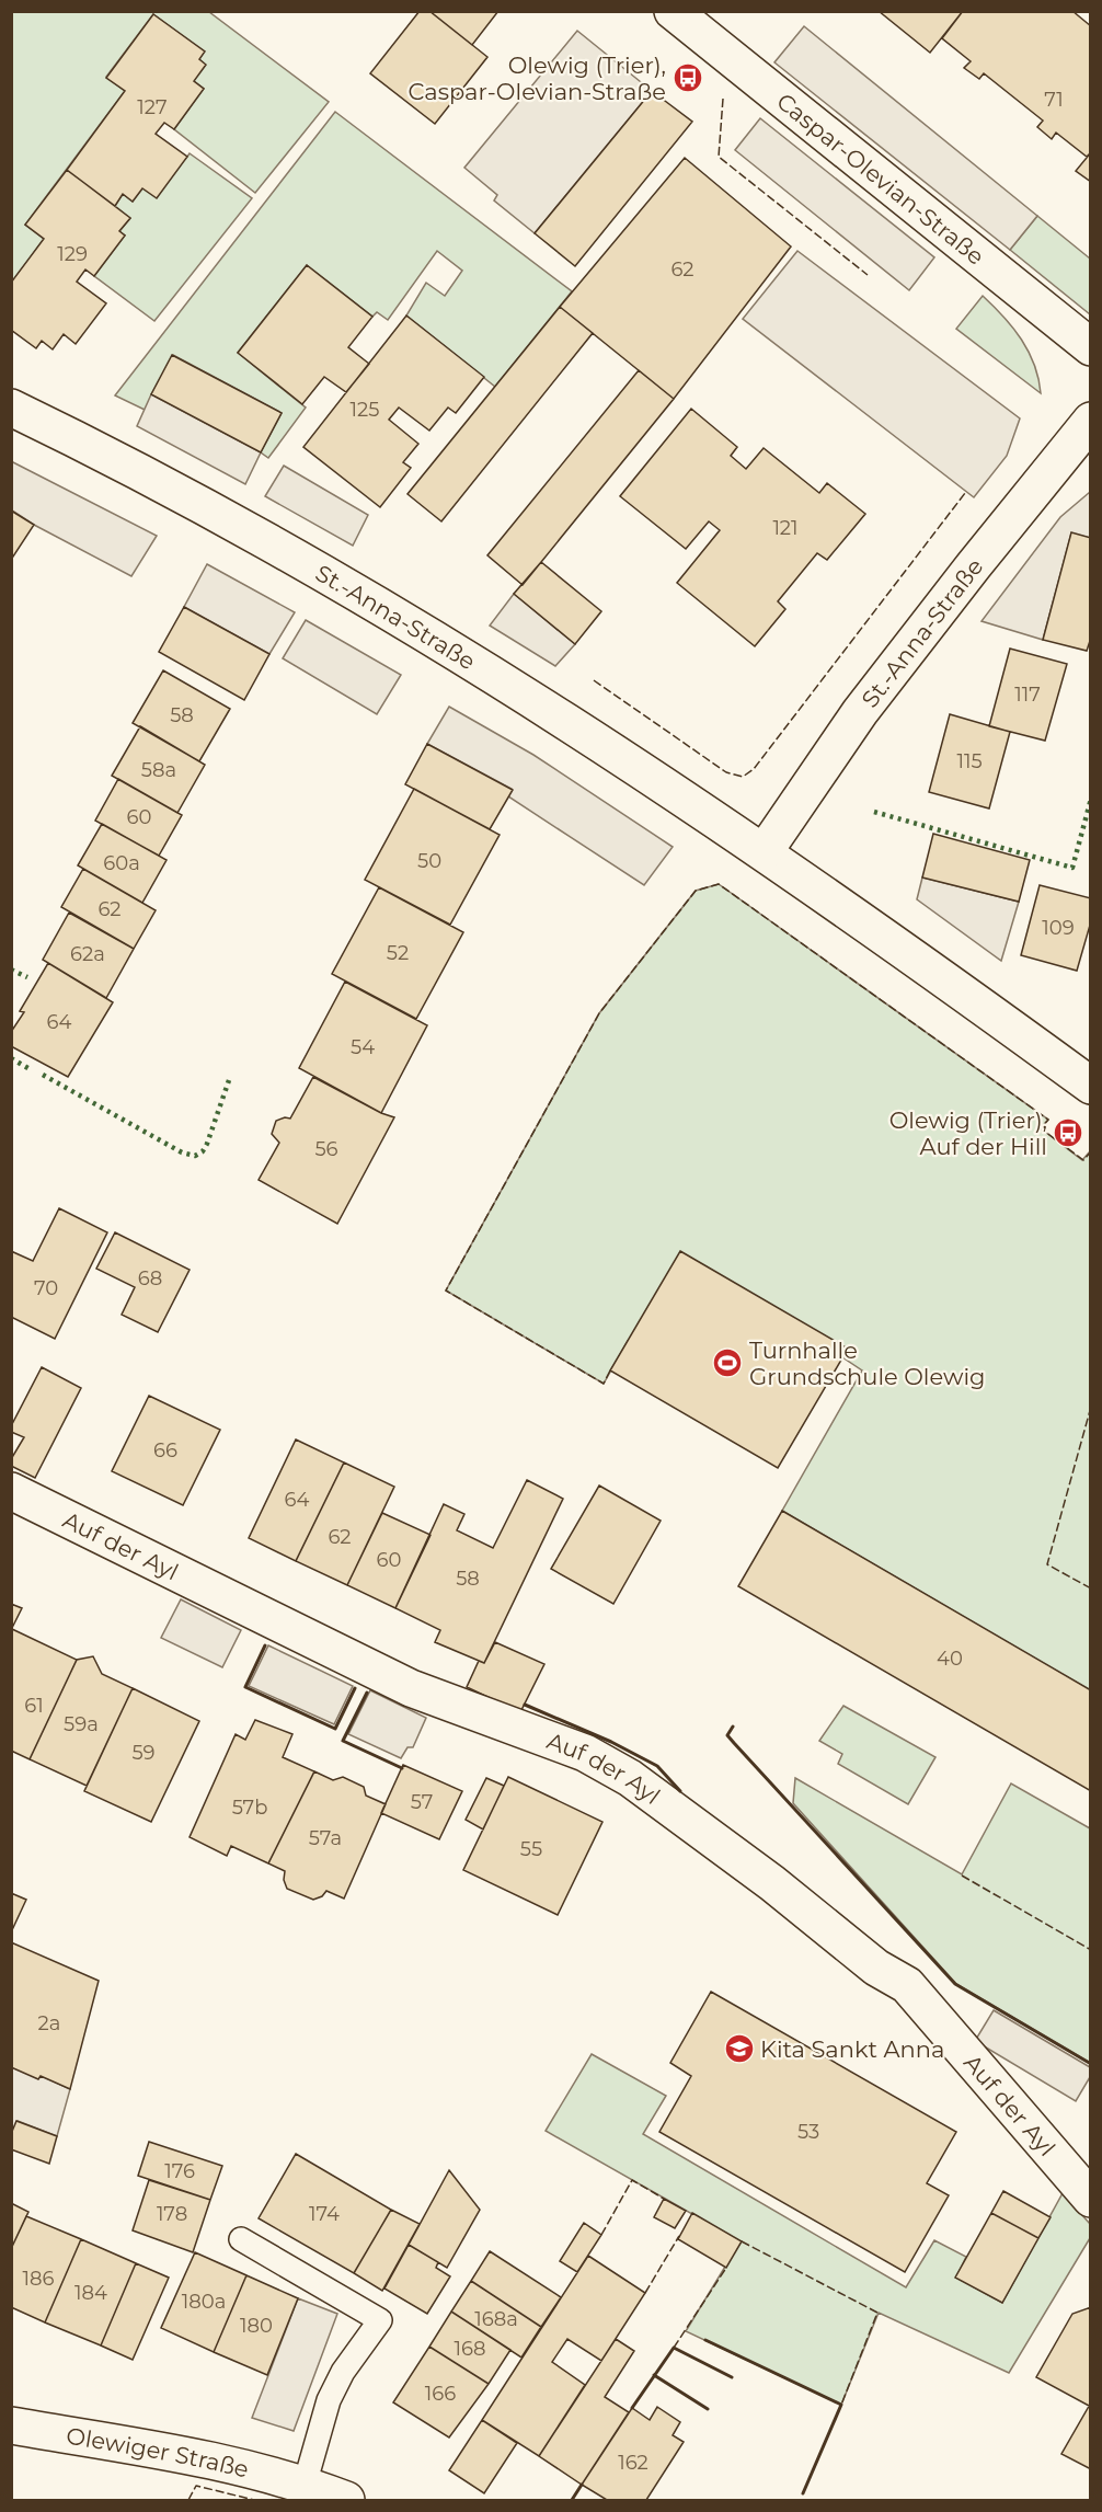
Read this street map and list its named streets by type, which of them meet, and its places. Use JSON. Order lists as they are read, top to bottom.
{
  "streets": {
    "street": [
      "Caspar-Olevian-Straße",
      "St.-Anna-Straße",
      "Auf der Ayl",
      "Olewiger Straße"
    ]
  },
  "places": {
    "bus stop": ["Olewig (Trier), Caspar-Olevian-Straße", "Olewig (Trier), Auf der Hill"],
    "sports": ["Turnhalle Grundschule Olewig"],
    "school or university": ["Kita Sankt Anna"]
  },
  "house_numbers": [
    "71",
    "127",
    "129",
    "62",
    "125",
    "121",
    "117",
    "58",
    "115",
    "58a",
    "60",
    "50",
    "60a",
    "62",
    "109",
    "52",
    "62a",
    "64",
    "54",
    "56",
    "68",
    "70",
    "66",
    "64",
    "62",
    "60",
    "58",
    "40",
    "61",
    "59a",
    "59",
    "57",
    "57b",
    "57a",
    "55",
    "2a",
    "53",
    "176",
    "178",
    "174",
    "186",
    "184",
    "180a",
    "168a",
    "180",
    "168",
    "166",
    "162"
  ]
}
